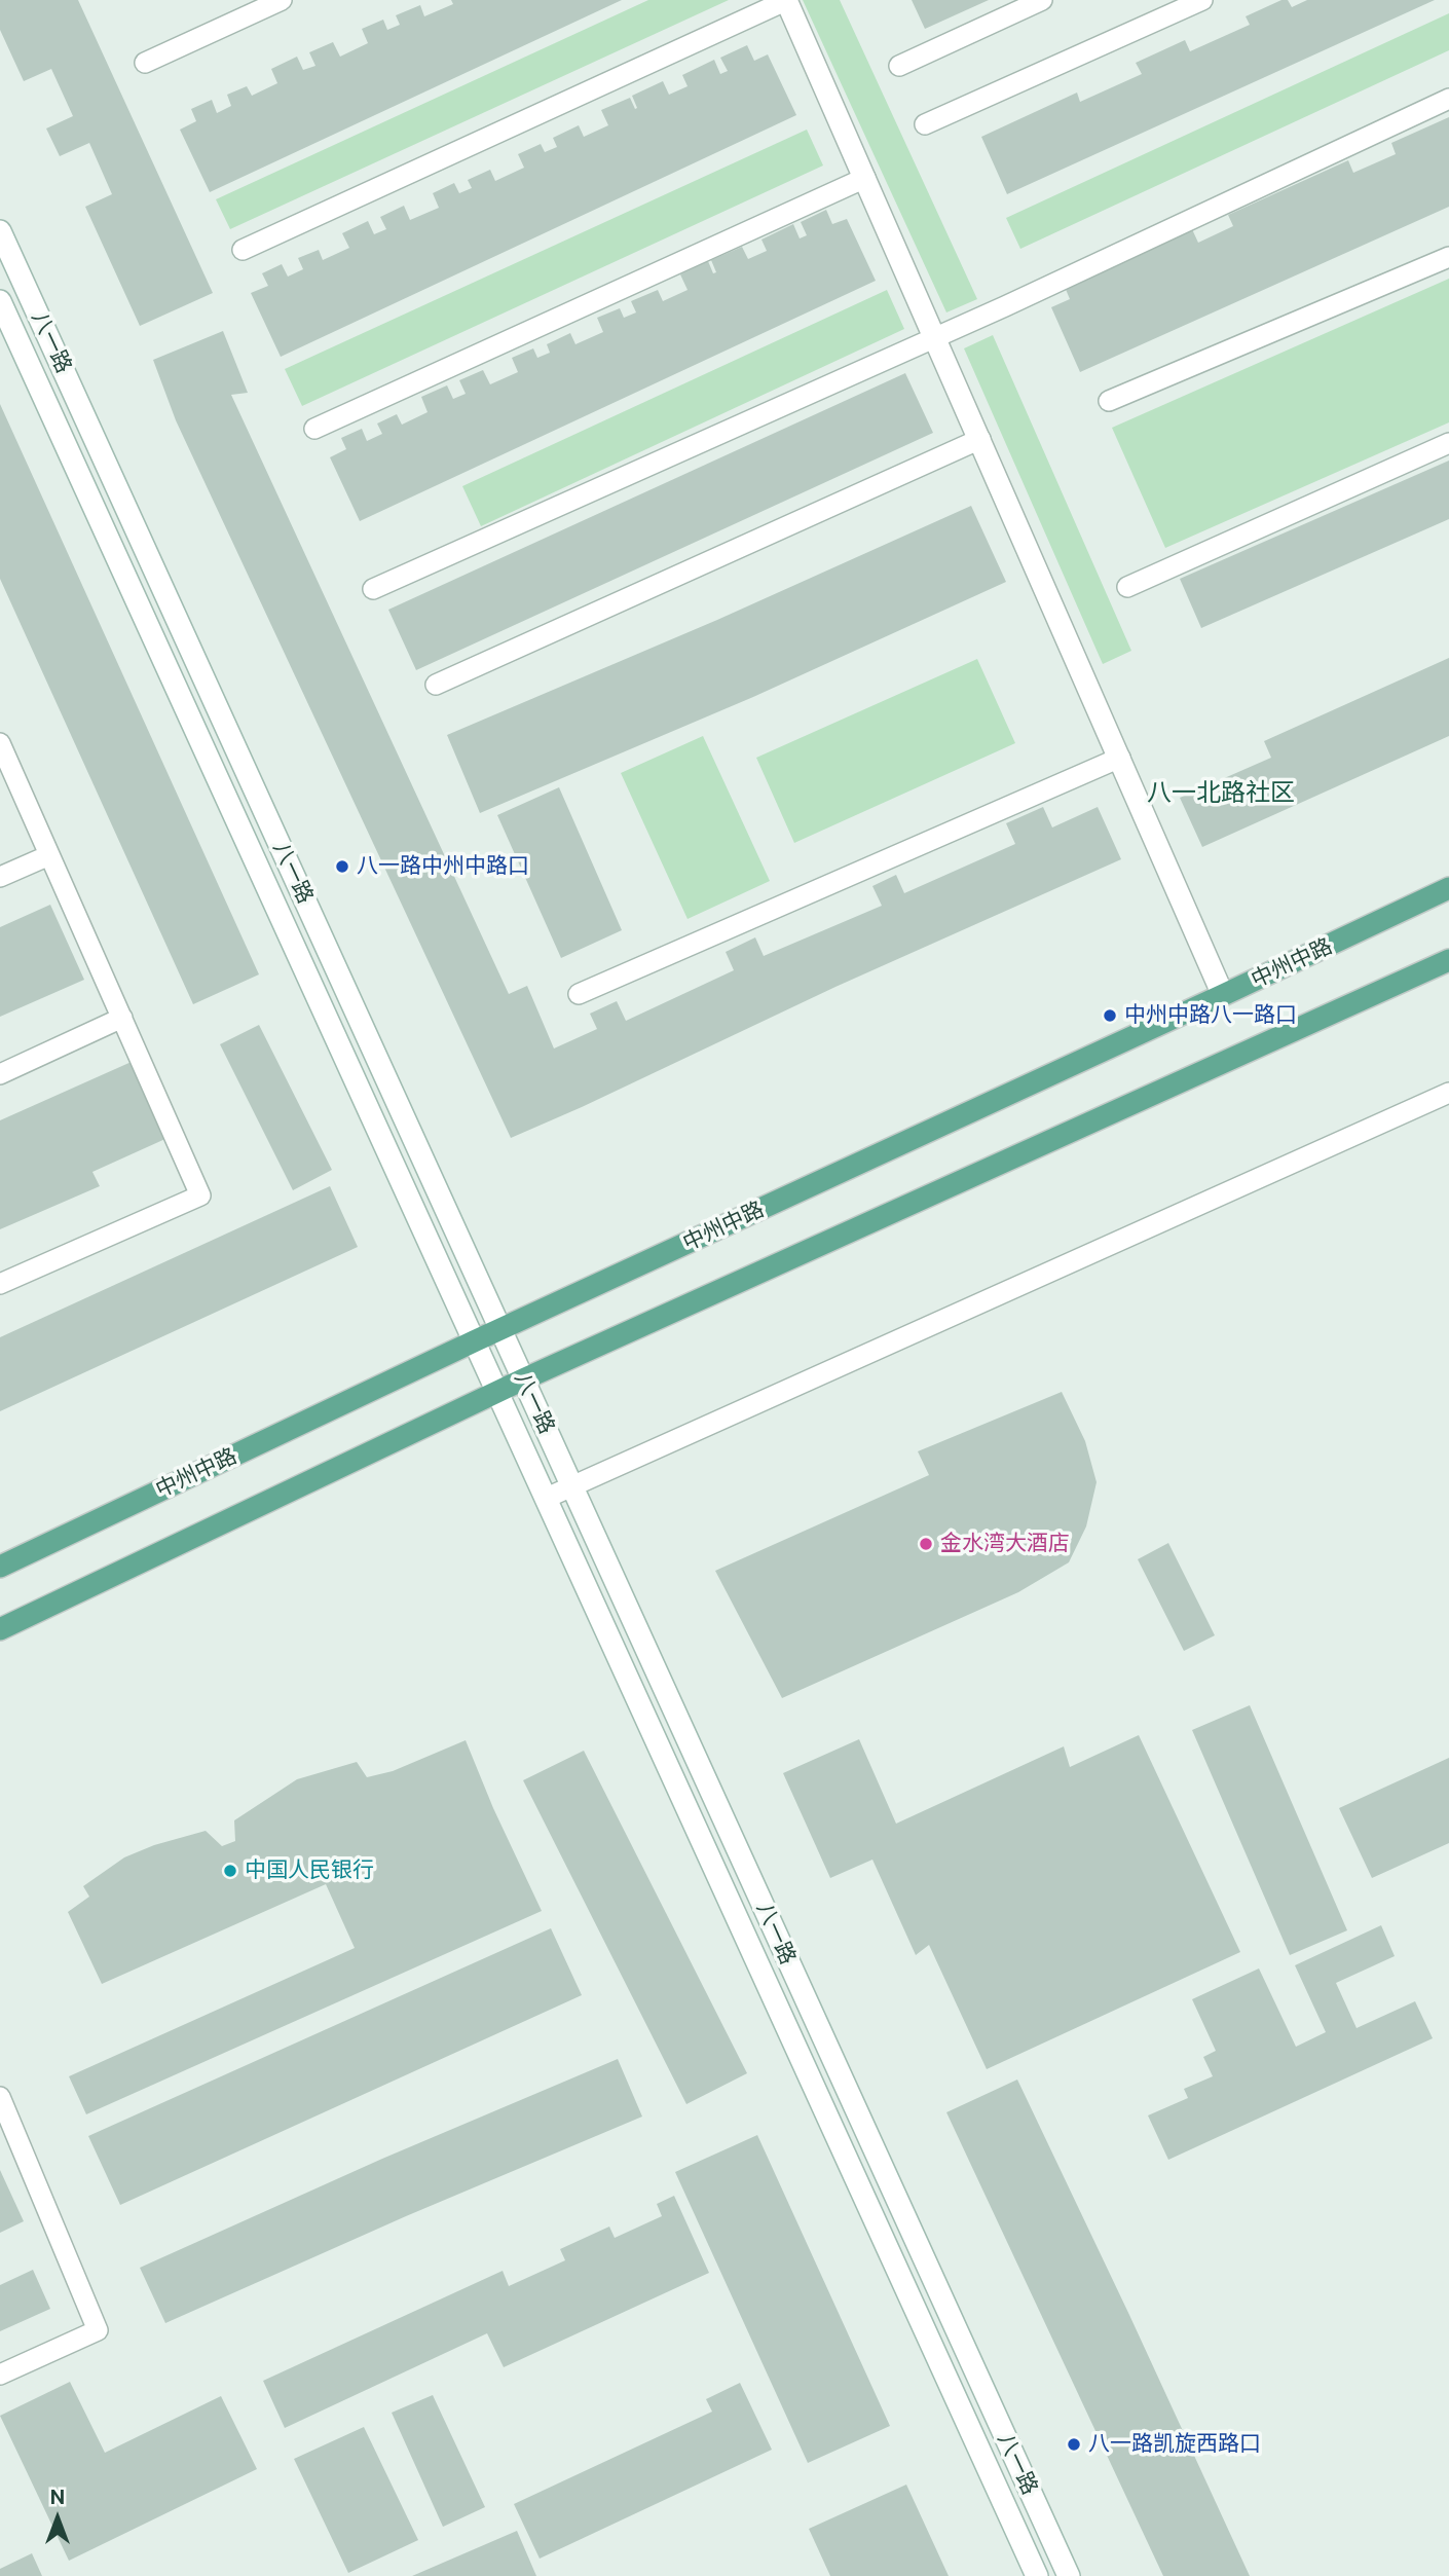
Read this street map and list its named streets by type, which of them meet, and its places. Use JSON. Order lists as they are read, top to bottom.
{
  "streets": {
    "main road": ["中州中路"],
    "street": ["八一路"]
  },
  "crossings": [
    ["八一路", "中州中路"]
  ],
  "districts": ["八一北路社区"],
  "places": [
    "八一路中州中路口",
    "中州中路八一路口",
    "金水湾大酒店",
    "中国人民银行",
    "八一路凯旋西路口"
  ],
  "north": "top"
}
